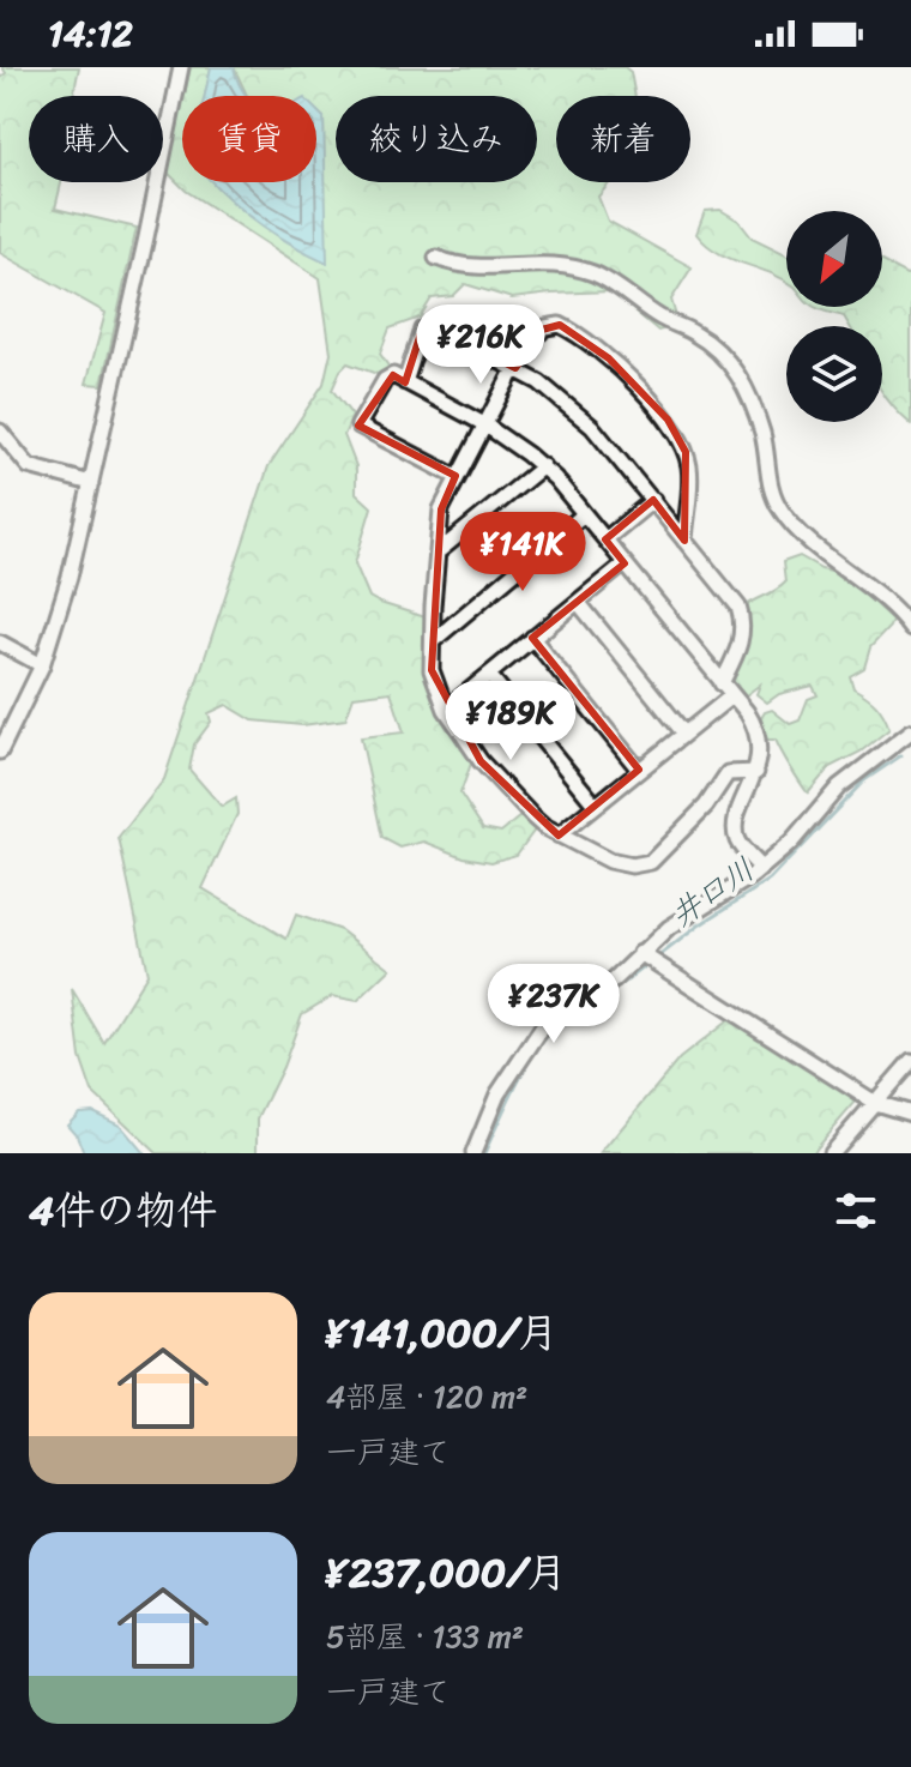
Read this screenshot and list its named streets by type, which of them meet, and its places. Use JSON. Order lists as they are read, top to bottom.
{
  "water": ["井口川"],
  "north": "bottom left",
  "page": {
    "status": "14:12",
    "chip": [
      "購入",
      "賃貸",
      "絞り込み",
      "新着"
    ],
    "price": [
      "¥216K",
      "¥141K",
      "¥189K",
      "¥237K"
    ],
    "heading": "4件の物件",
    "list": [
      {
        "name": "¥141,000/月",
        "note": "4部屋 · 120 m² · 一戸建て"
      },
      {
        "name": "¥237,000/月",
        "note": "5部屋 · 133 m² · 一戸建て"
      }
    ]
  }
}
